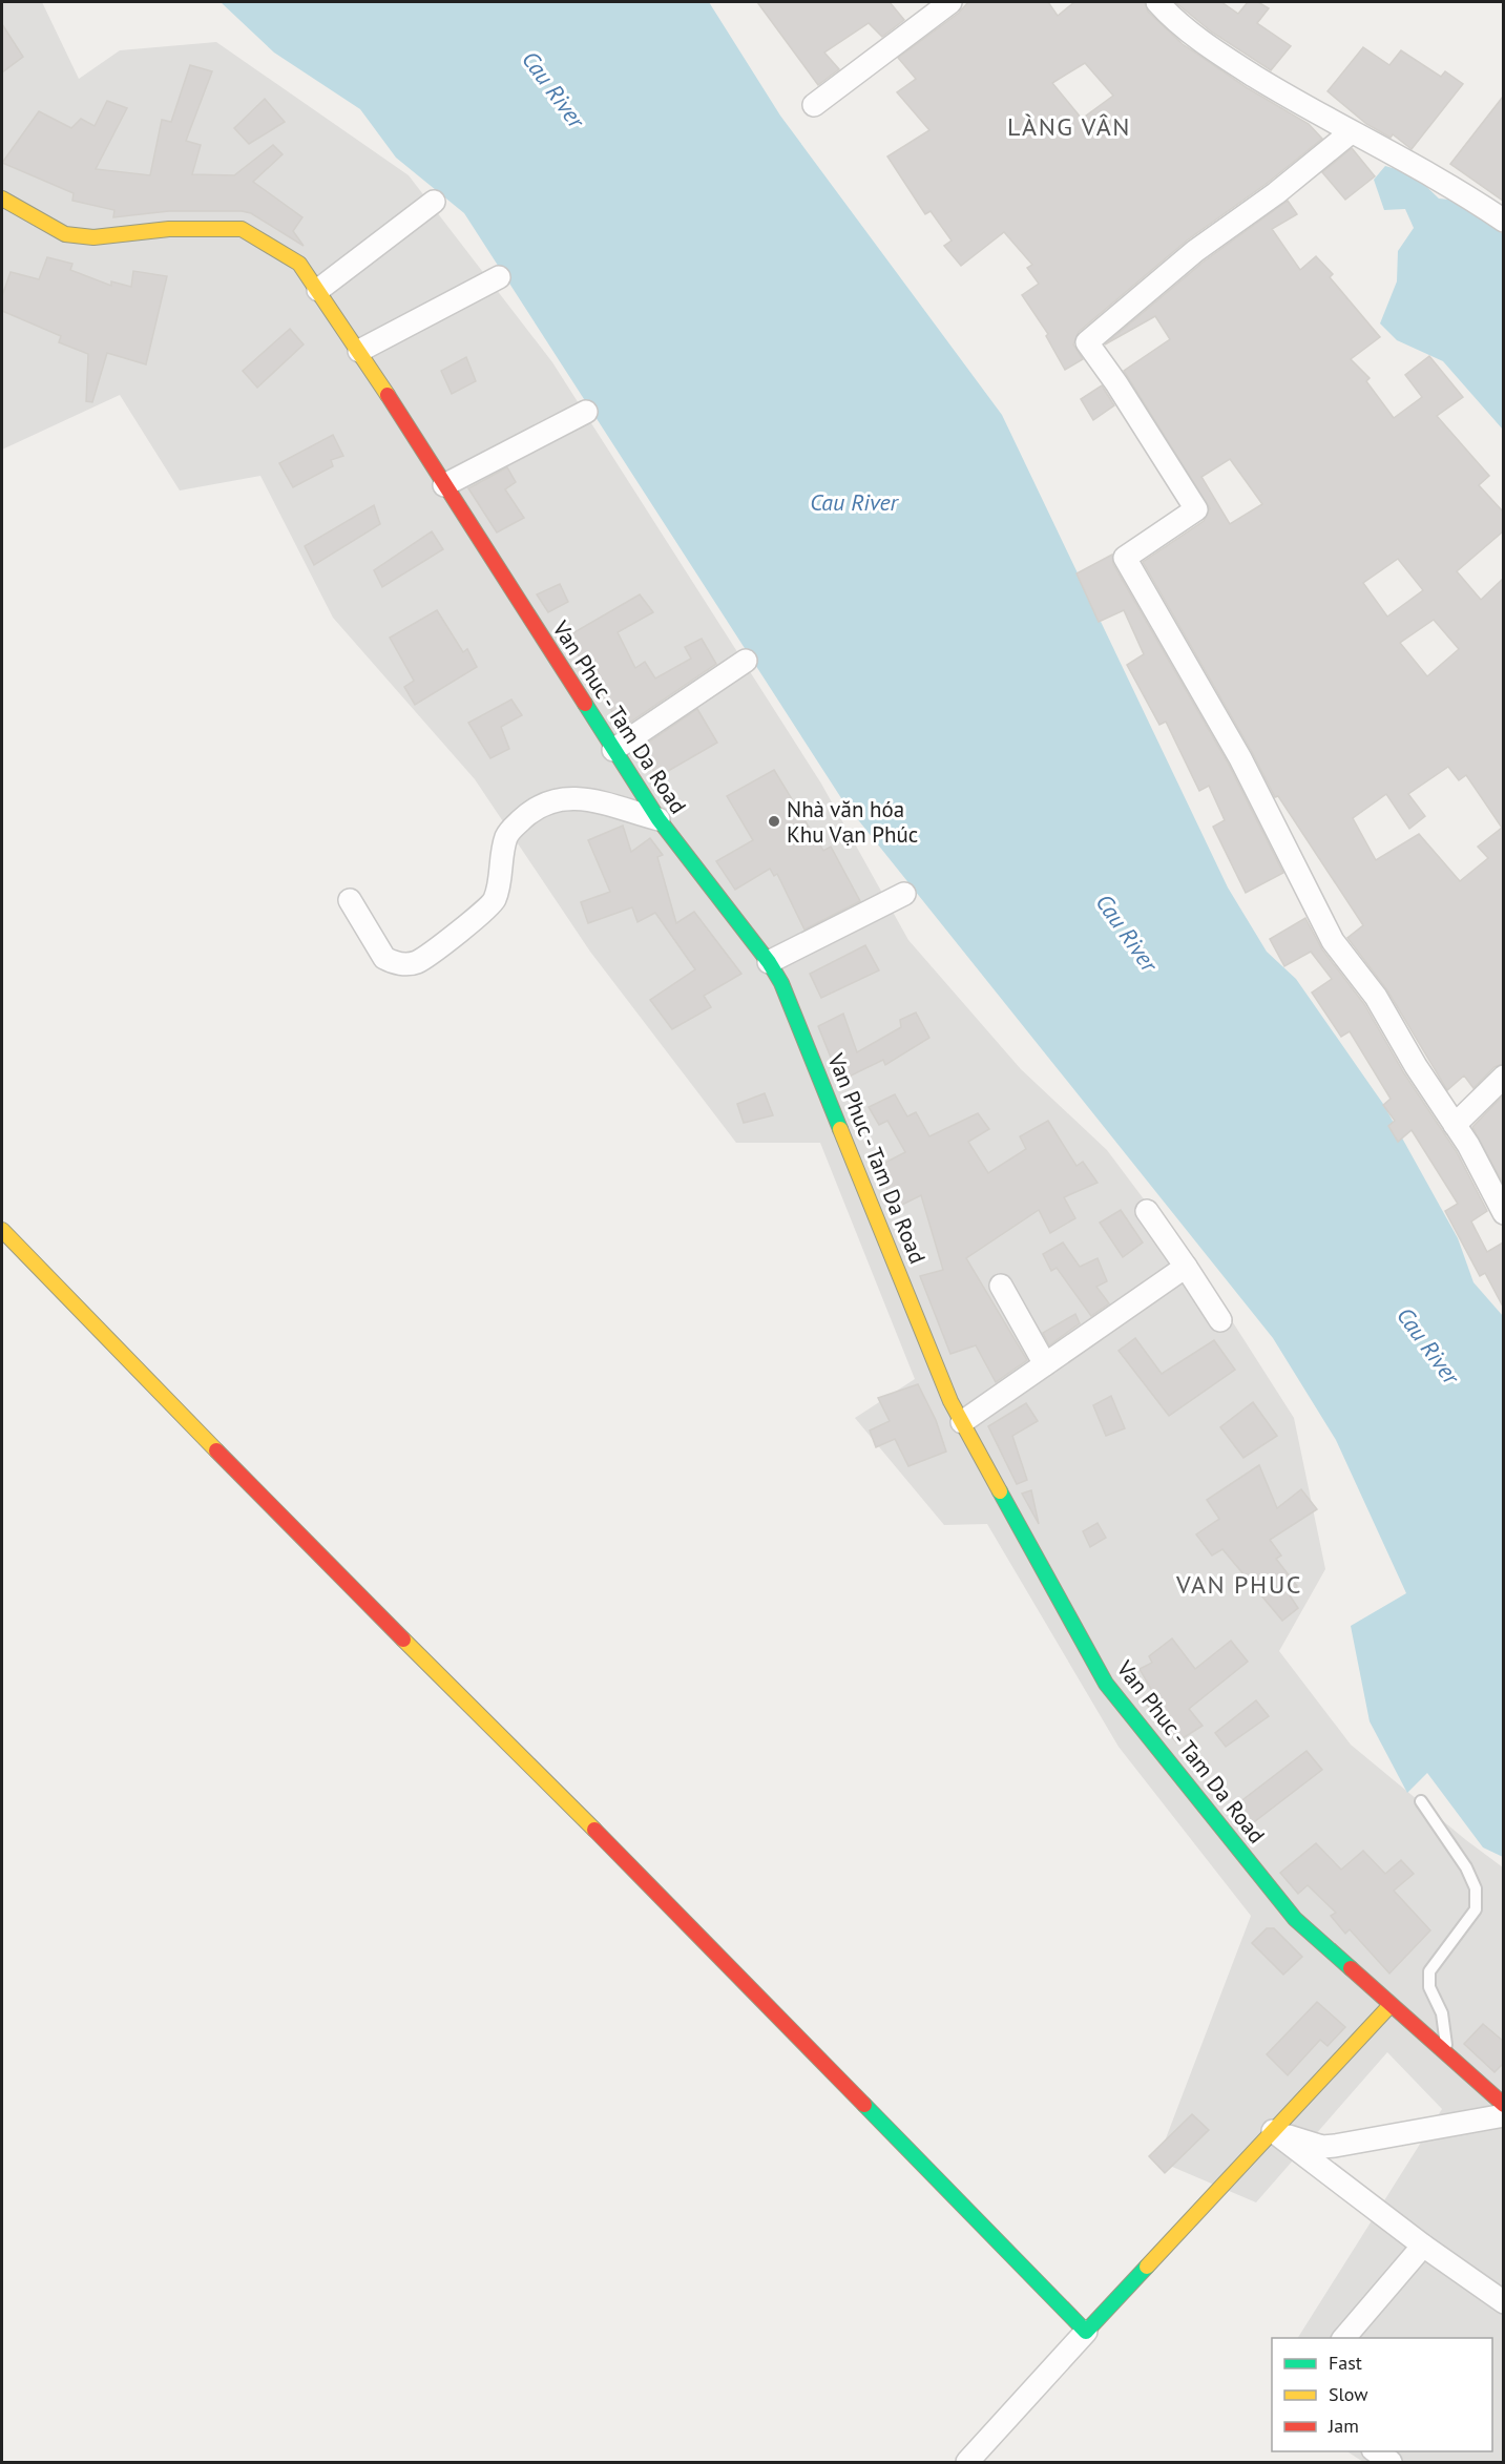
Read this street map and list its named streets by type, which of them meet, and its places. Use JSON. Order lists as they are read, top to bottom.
{
  "streets": {
    "main road": ["Van Phuc - Tam Da Road"]
  },
  "districts": ["LÀNG VÂN", "VAN PHUC"],
  "water": ["Cau River"],
  "places": ["Nhà văn hóa Khu Vạn Phúc"],
  "legend": ["Fast", "Slow", "Jam"]
}
